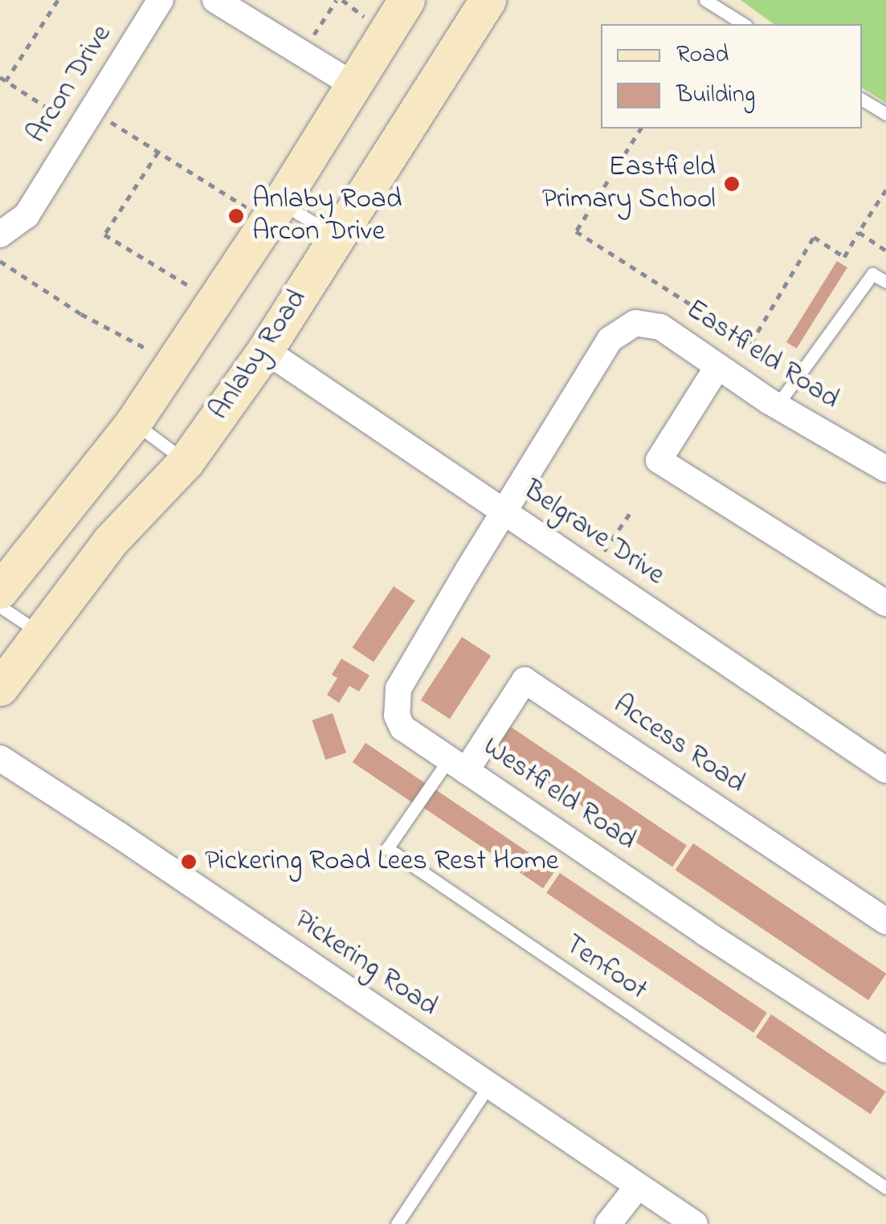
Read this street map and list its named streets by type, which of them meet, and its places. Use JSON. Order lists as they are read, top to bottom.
{
  "streets": {
    "main road": ["Anlaby Road"],
    "street": [
      "Arcon Drive",
      "Eastfield Road",
      "Belgrave Drive",
      "Access Road",
      "Westfield Road",
      "Pickering Road"
    ],
    "lane": ["Tenfoot"]
  },
  "crossings": [
    ["Anlaby Road", "Belgrave Drive"],
    ["Eastfield Road", "Belgrave Drive"],
    ["Eastfield Road", "Westfield Road"],
    ["Belgrave Drive", "Westfield Road"],
    ["Access Road", "Westfield Road"],
    ["Access Road", "Tenfoot"],
    ["Westfield Road", "Tenfoot"]
  ],
  "places": ["Eastfield Primary School", "Anlaby Road Arcon Drive", "Pickering Road Lees Rest Home"],
  "legend": ["Road", "Building"]
}
